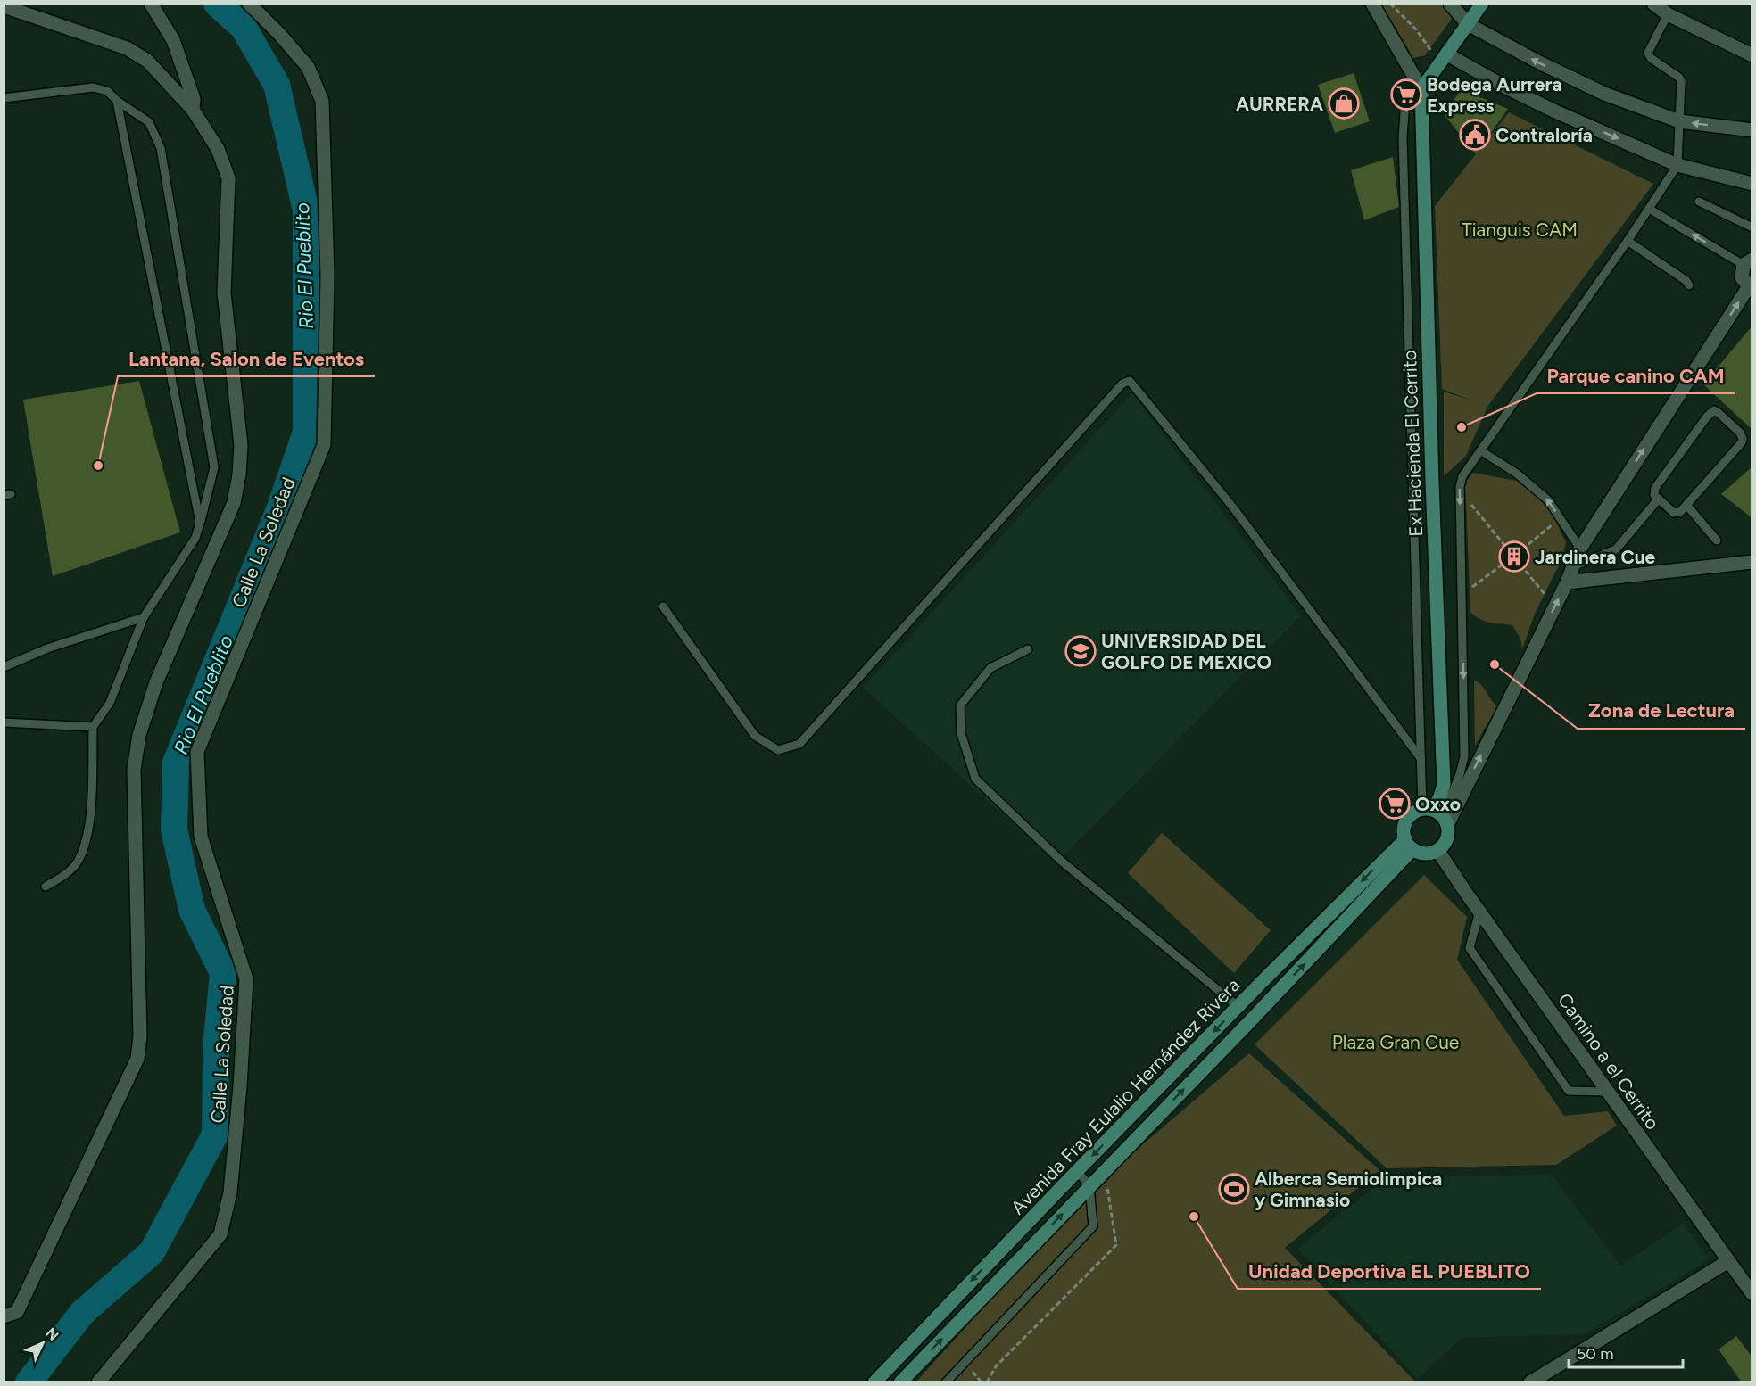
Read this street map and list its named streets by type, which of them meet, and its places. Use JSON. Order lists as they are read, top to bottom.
{
  "streets": {
    "street": [
      "Ex Hacienda El Cerrito",
      "Calle La Soledad",
      "Camino a el Cerrito",
      "Avenida Fray Eulalio Hernández Rivera"
    ]
  },
  "crossings": [
    ["Ex Hacienda El Cerrito", "Camino a el Cerrito"],
    ["Ex Hacienda El Cerrito", "Avenida Fray Eulalio Hernández Rivera"],
    ["Camino a el Cerrito", "Avenida Fray Eulalio Hernández Rivera"]
  ],
  "water": ["Rio El Pueblito"],
  "parks": ["Tianguis CAM", "Plaza Gran Cue"],
  "places": {
    "supermarket": ["Bodega Aurrera Express", "Oxxo"],
    "shop": ["AURRERA"],
    "public building": ["Contraloría"],
    "other": [
      "Parque canino CAM",
      "Lantana, Salon de Eventos",
      "Zona de Lectura",
      "Unidad Deportiva EL PUEBLITO"
    ],
    "building": ["Jardinera Cue"],
    "school or university": ["UNIVERSIDAD DEL GOLFO DE MEXICO"],
    "sports": ["Alberca Semiolimpica y Gimnasio"]
  },
  "scale_bar": "50 m",
  "north": "top right"
}
